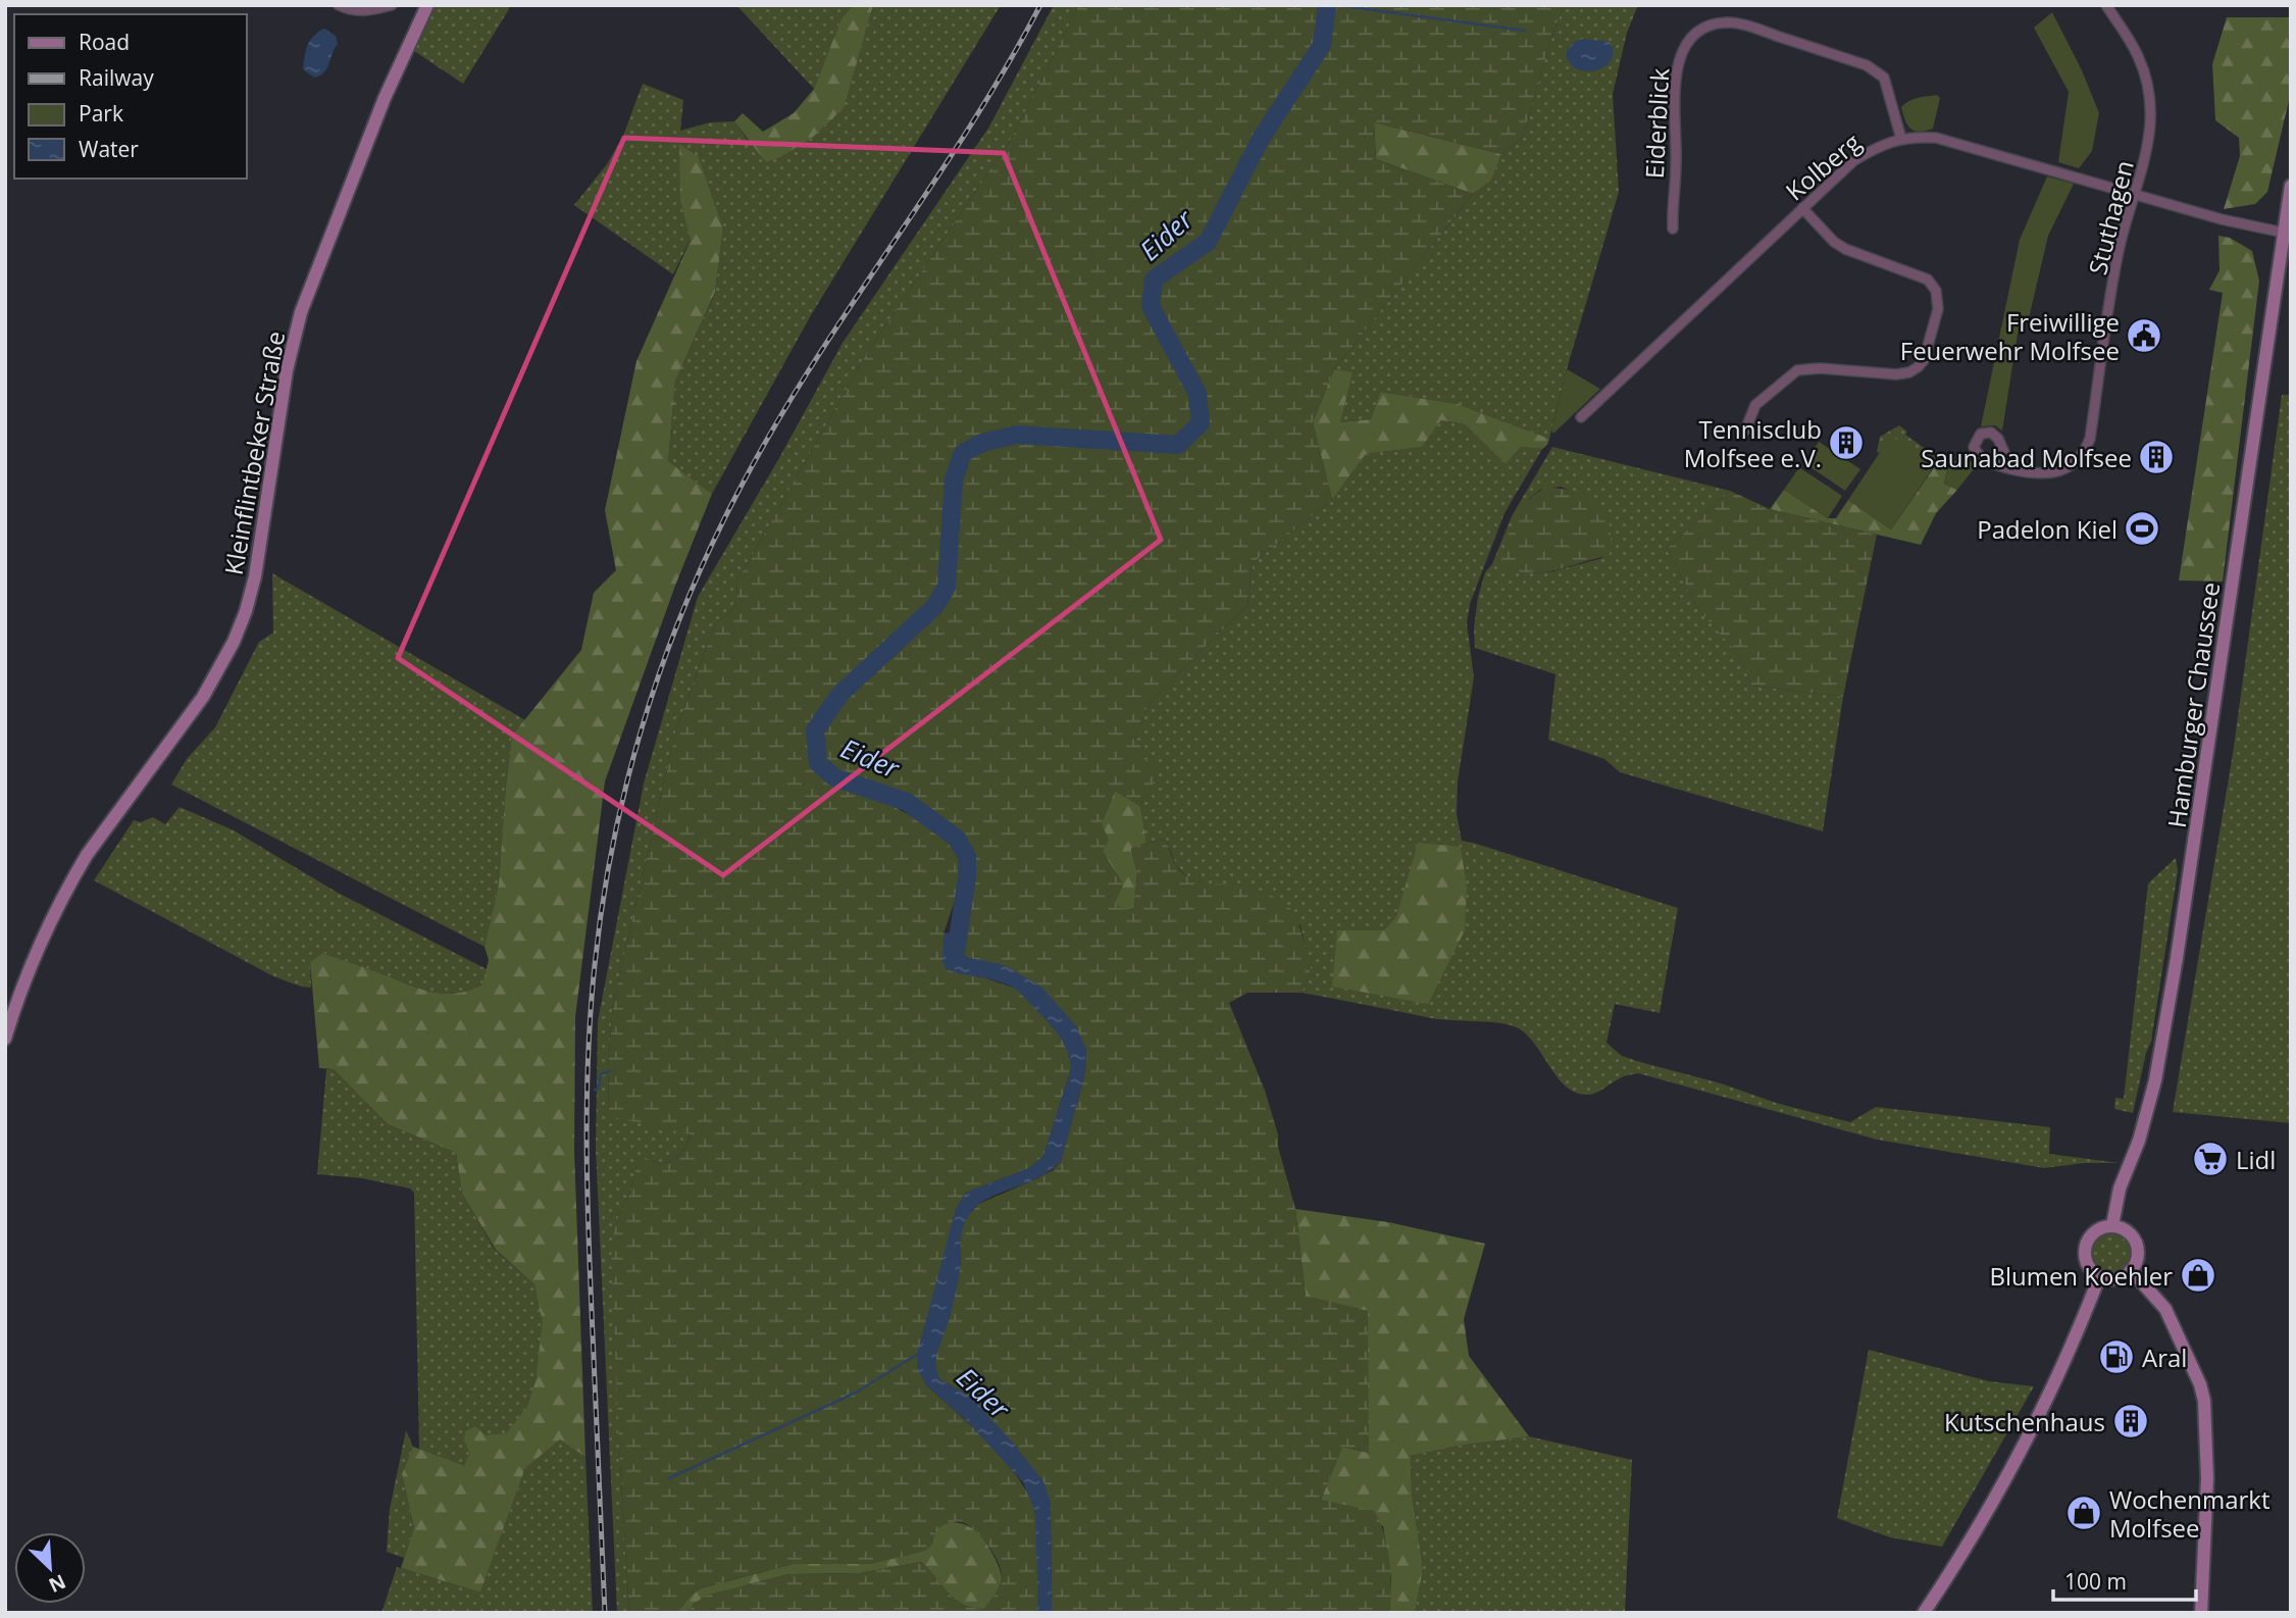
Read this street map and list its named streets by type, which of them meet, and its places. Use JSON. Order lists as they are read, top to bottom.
{
  "streets": {
    "main road": ["Kleinflintbeker Straße", "Hamburger Chaussee"],
    "street": ["Eiderblick", "Kolberg", "Stuthagen"]
  },
  "crossings": [
    ["Eiderblick", "Kolberg"],
    ["Kolberg", "Stuthagen"],
    ["Kolberg", "Hamburger Chaussee"]
  ],
  "water": ["Eider"],
  "places": {
    "public building": ["Freiwillige Feuerwehr Molfsee"],
    "building": ["Tennisclub Molfsee e.V.", "Saunabad Molfsee", "Kutschenhaus"],
    "sports": ["Padelon Kiel"],
    "supermarket": ["Lidl"],
    "shop": ["Blumen Koehler", "Wochenmarkt Molfsee"],
    "fuel station": ["Aral"]
  },
  "legend": [
    "Road",
    "Railway",
    "Park",
    "Water"
  ],
  "scale_bar": "100 m",
  "north": "bottom right"
}
